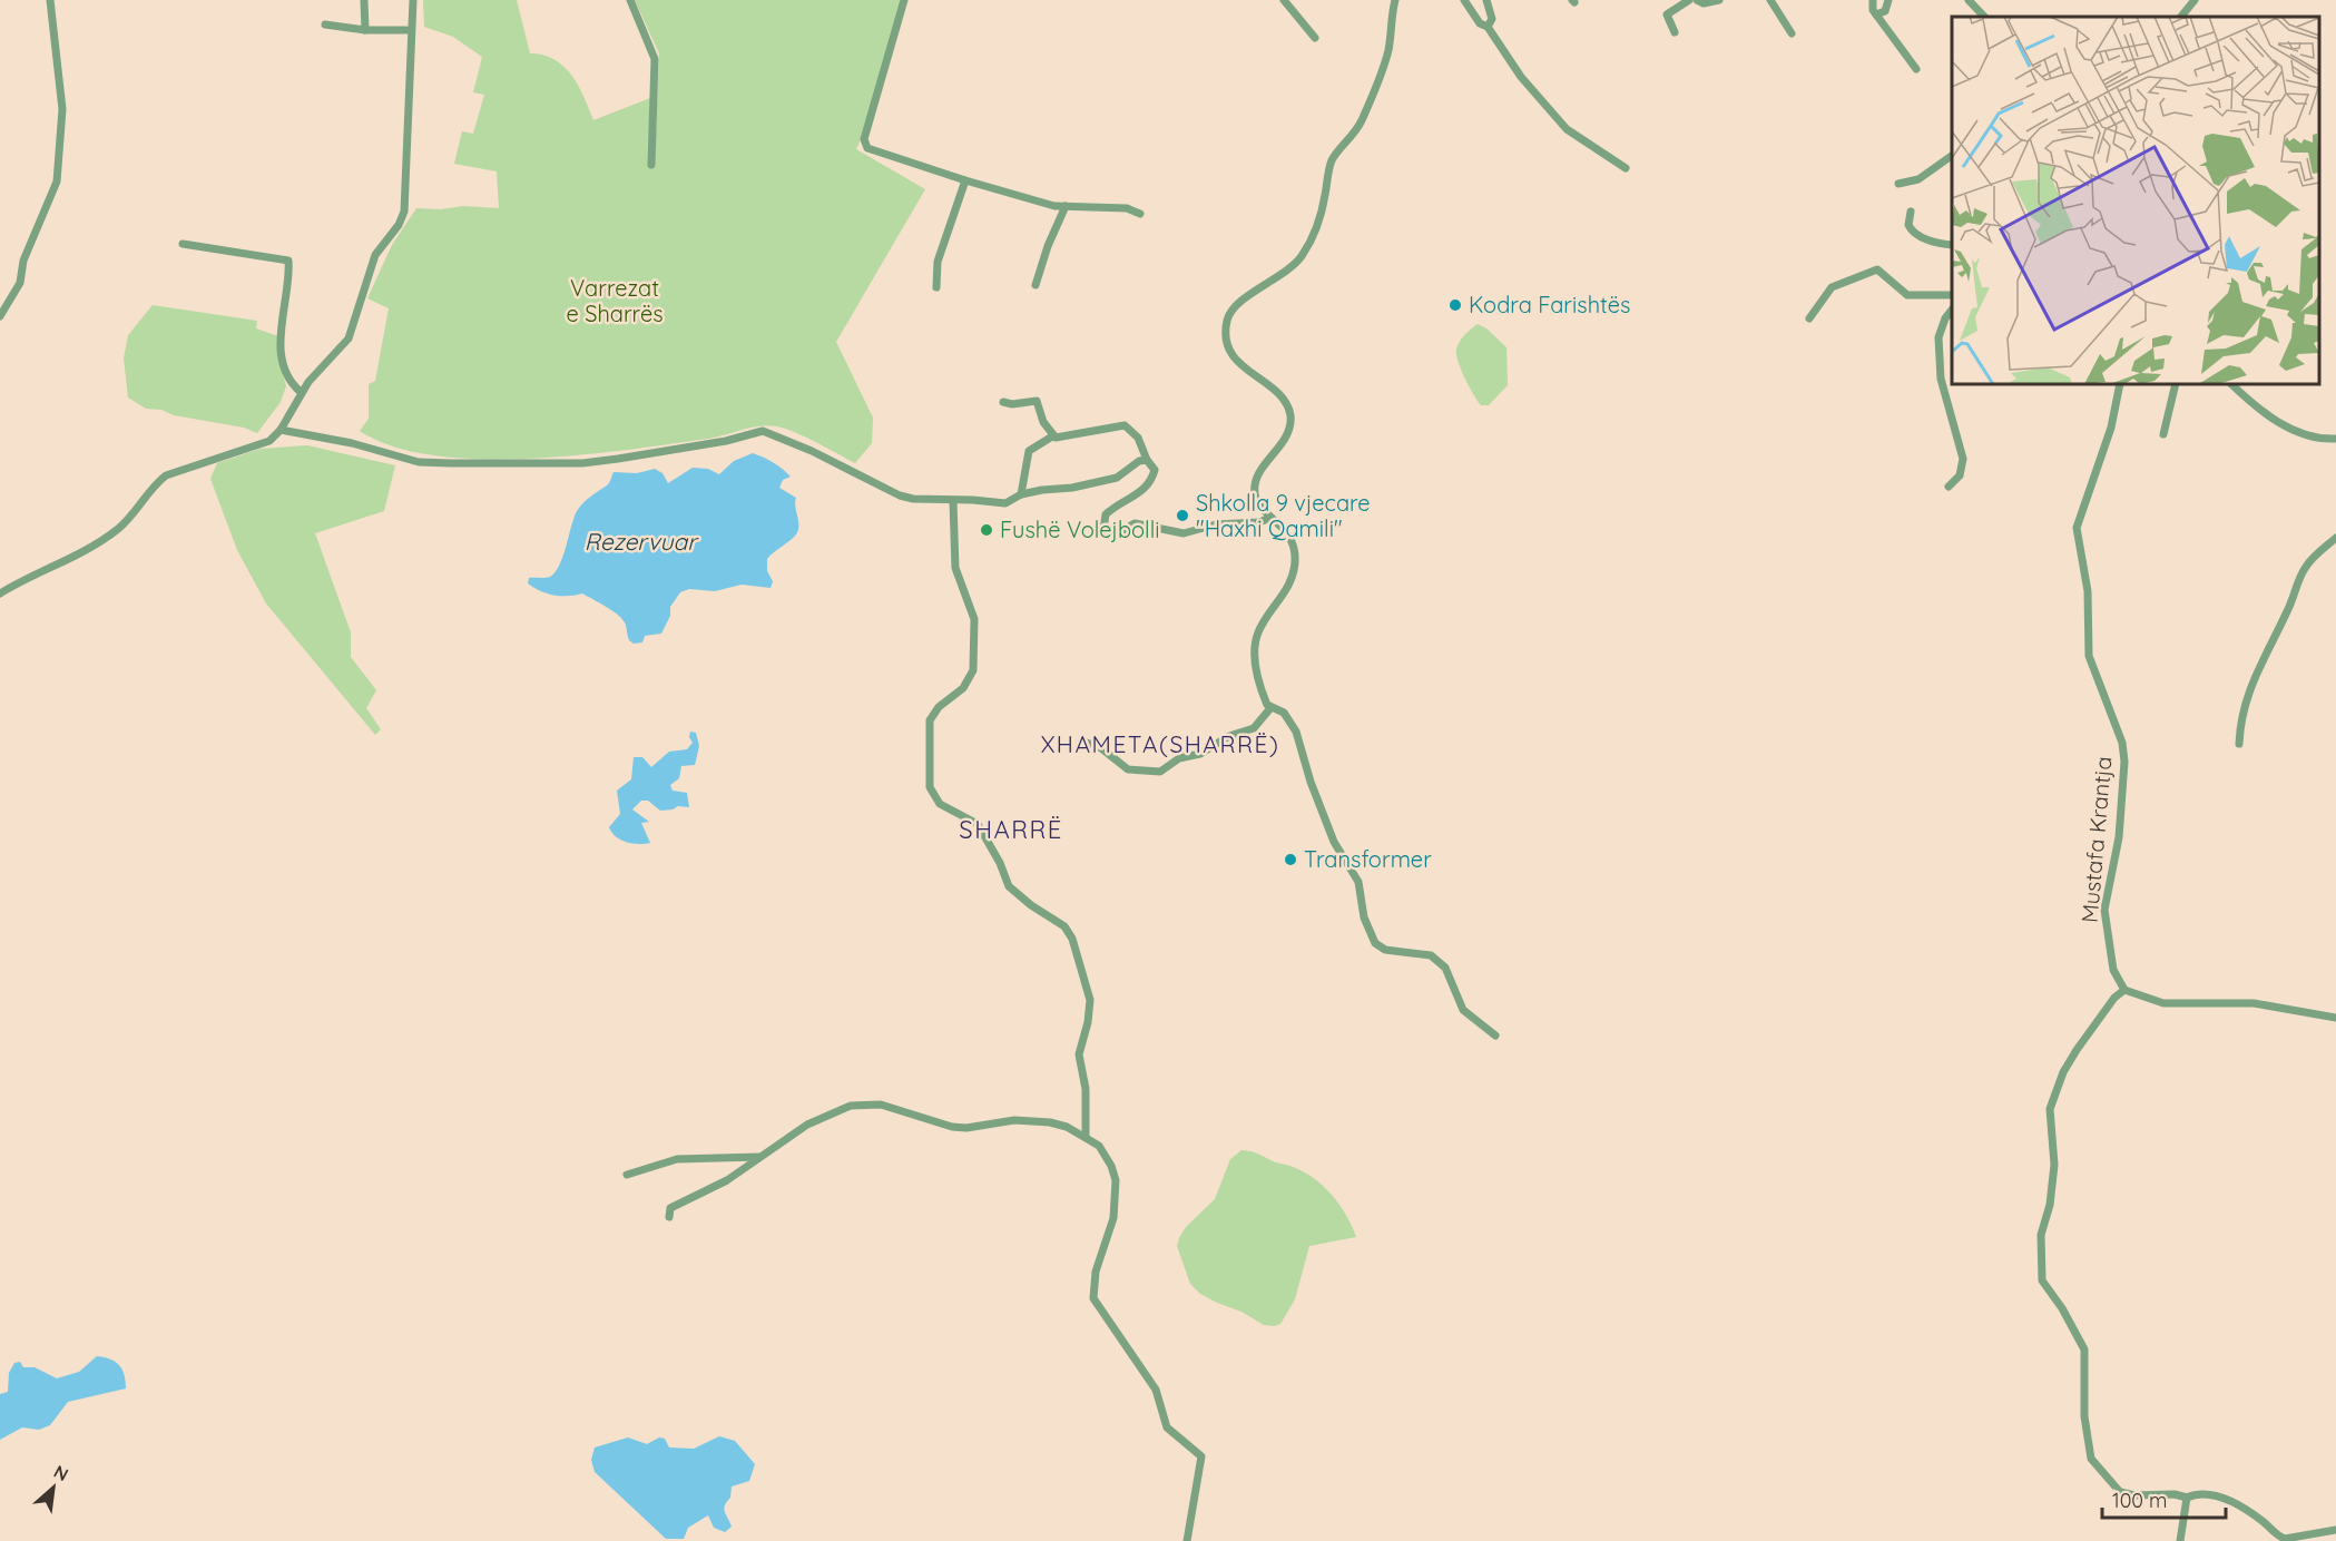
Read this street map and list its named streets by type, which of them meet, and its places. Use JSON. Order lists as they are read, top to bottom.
{
  "streets": {
    "street": ["Mustafa Krantja"]
  },
  "districts": ["XHAMETA(SHARRË)", "SHARRË"],
  "water": ["Rezervuar"],
  "parks": ["Varrezat e Sharrës"],
  "places": [
    "Kodra Farishtës",
    "Shkolla 9 vjecare \"Haxhi Qamili\"",
    "Fushë Volejbolli",
    "Transformer"
  ],
  "scale_bar": "100 m",
  "north": "top right"
}
